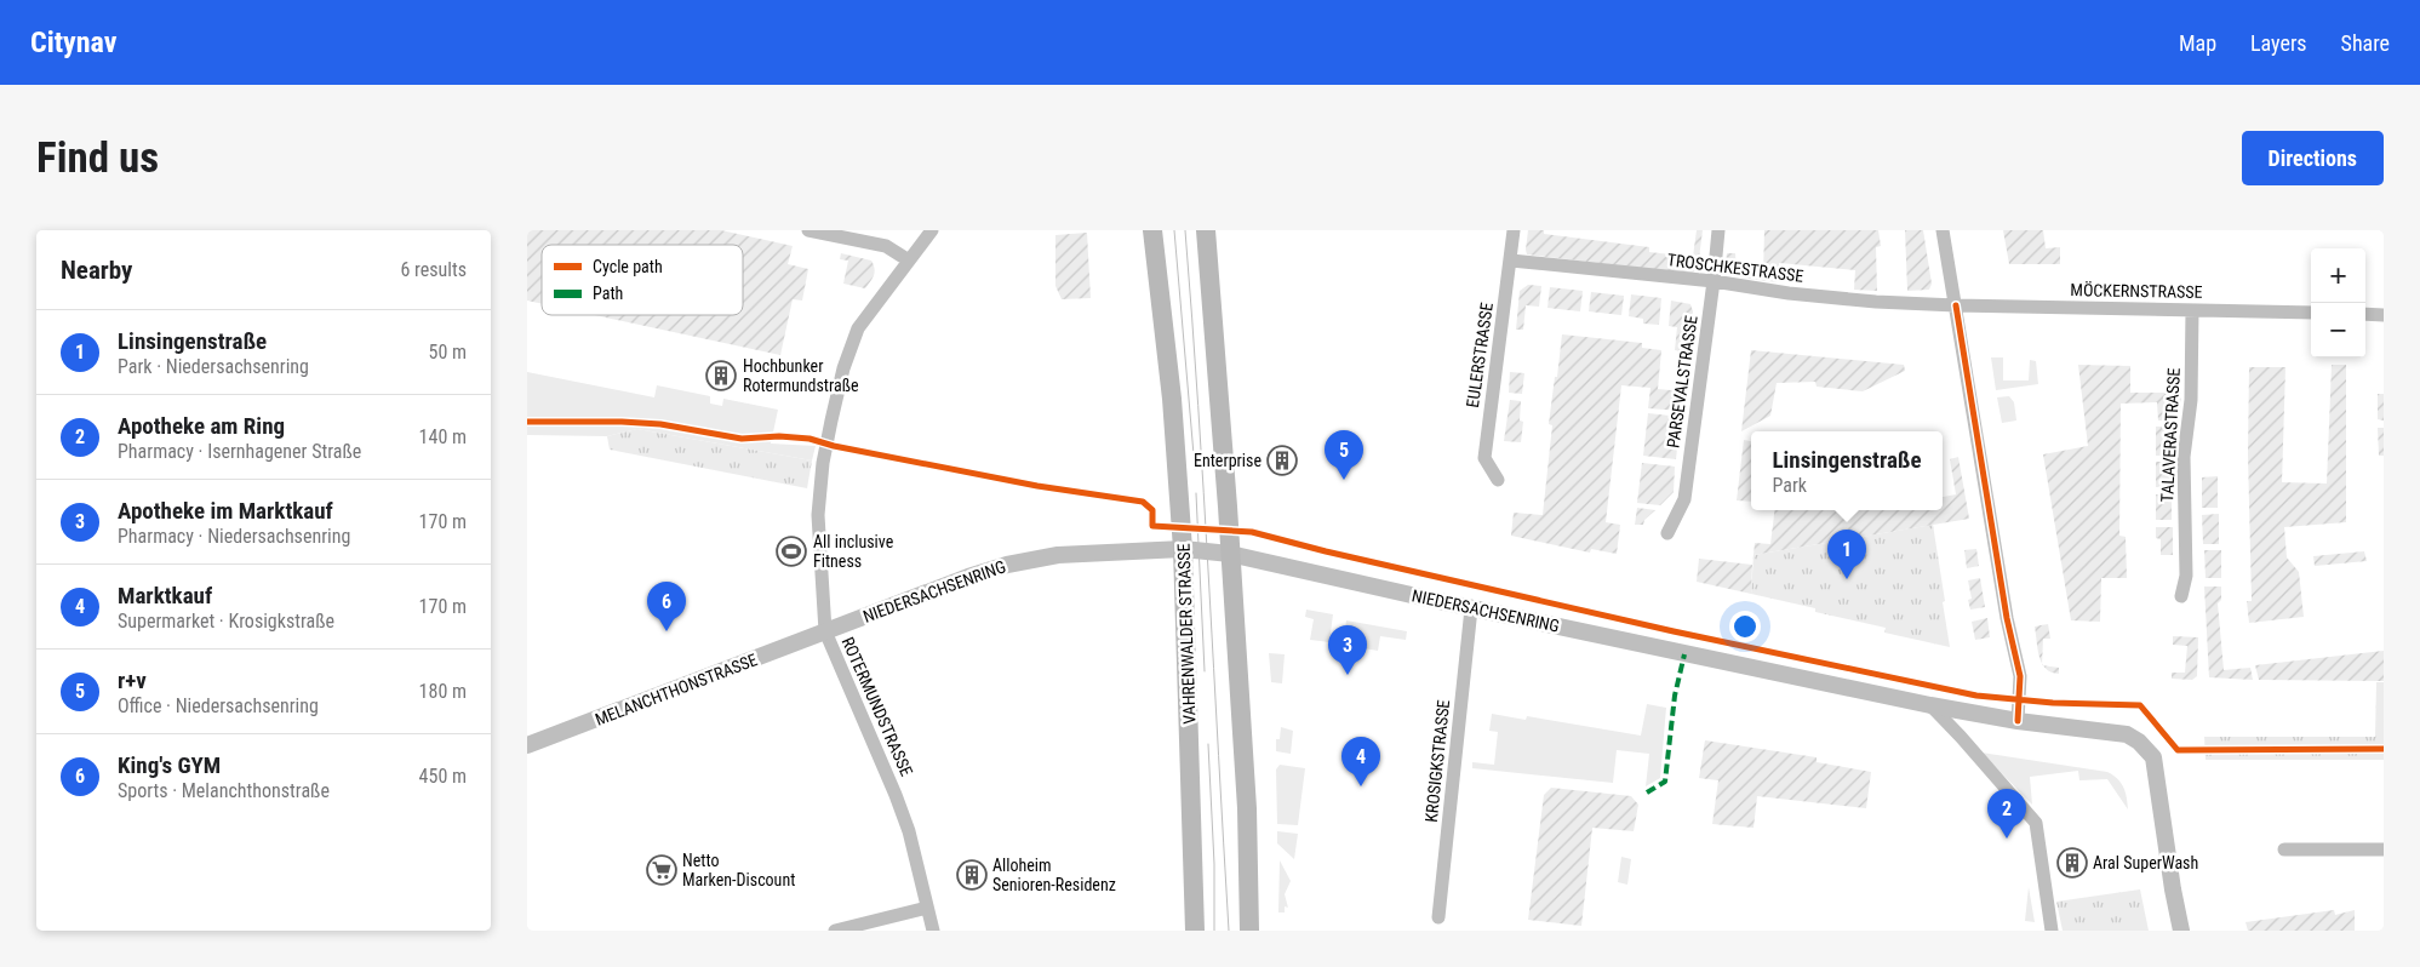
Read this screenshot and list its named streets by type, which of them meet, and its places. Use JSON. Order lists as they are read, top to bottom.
{
  "streets": {
    "main road": ["VAHRENWALDER STRASSE"],
    "street": [
      "TROSCHKESTRASSE",
      "MÖCKERNSTRASSE",
      "EULERSTRASSE",
      "PARSEVALSTRASSE",
      "TALAVERASTRASSE",
      "NIEDERSACHSENRING",
      "MELANCHTHONSTRASSE",
      "ROTERMUNDSTRASSE",
      "KROSIGKSTRASSE"
    ]
  },
  "crossings": [
    ["TROSCHKESTRASSE", "MÖCKERNSTRASSE"],
    ["TROSCHKESTRASSE", "EULERSTRASSE"],
    ["TROSCHKESTRASSE", "PARSEVALSTRASSE"],
    ["MÖCKERNSTRASSE", "TALAVERASTRASSE"],
    ["NIEDERSACHSENRING", "VAHRENWALDER STRASSE"],
    ["NIEDERSACHSENRING", "MELANCHTHONSTRASSE"],
    ["NIEDERSACHSENRING", "ROTERMUNDSTRASSE"],
    ["NIEDERSACHSENRING", "KROSIGKSTRASSE"],
    ["MELANCHTHONSTRASSE", "ROTERMUNDSTRASSE"]
  ],
  "places": {
    "building": [
      "Hochbunker Rotermundstraße",
      "Enterprise",
      "Aral SuperWash",
      "Alloheim Senioren-Residenz"
    ],
    "sports": ["All inclusive Fitness"],
    "supermarket": ["Netto Marken-Discount"]
  },
  "legend": ["Cycle path", "Path"],
  "page": {
    "header": "Citynav",
    "nav": ["Map", "Layers", "Share"],
    "buttons": "Directions",
    "title": "Find us",
    "heading": ["Nearby", "6 results"],
    "map_buttons": ["+", "−"],
    "list": [
      {
        "mark": "1",
        "name": "Linsingenstraße",
        "note": "Park · Niedersachsenring",
        "value": "50 m"
      },
      {
        "mark": "2",
        "name": "Apotheke am Ring",
        "note": "Pharmacy · Isernhagener Straße",
        "value": "140 m"
      },
      {
        "mark": "3",
        "name": "Apotheke im Marktkauf",
        "note": "Pharmacy · Niedersachsenring",
        "value": "170 m"
      },
      {
        "mark": "4",
        "name": "Marktkauf",
        "note": "Supermarket · Krosigkstraße",
        "value": "170 m"
      },
      {
        "mark": "5",
        "name": "r+v",
        "note": "Office · Niedersachsenring",
        "value": "180 m"
      },
      {
        "mark": "6",
        "name": "King's GYM",
        "note": "Sports · Melanchthonstraße",
        "value": "450 m"
      }
    ],
    "pins": [
      "5",
      "1",
      "6",
      "3",
      "4",
      "2"
    ],
    "popup": ["Linsingenstraße", "Park"]
  }
}
